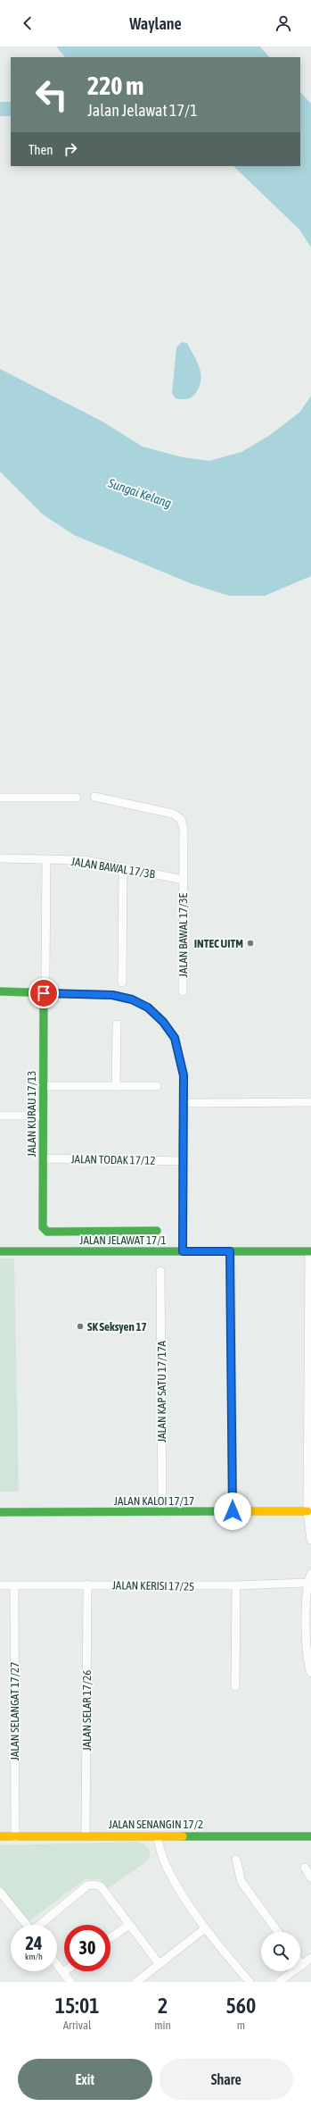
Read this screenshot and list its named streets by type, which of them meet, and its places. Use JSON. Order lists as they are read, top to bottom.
{
  "streets": {
    "street": [
      "JALAN BAWAL 17/3B",
      "JALAN BAWAL 17/3E",
      "JALAN KURAU 17/13",
      "JALAN TODAK 17/12",
      "JALAN JELAWAT 17/1",
      "JALAN KAP SATU 17/17A",
      "JALAN KALOI 17/17",
      "JALAN KERISI 17/25",
      "JALAN SELAR 17/26",
      "JALAN SELANGAT 17/27",
      "JALAN SENANGIN 17/2"
    ]
  },
  "crossings": [
    ["JALAN BAWAL 17/3B", "JALAN BAWAL 17/3E"],
    ["JALAN KURAU 17/13", "JALAN TODAK 17/12"],
    ["JALAN KAP SATU 17/17A", "JALAN KALOI 17/17"],
    ["JALAN KERISI 17/25", "JALAN SELAR 17/26"],
    ["JALAN KERISI 17/25", "JALAN SELANGAT 17/27"],
    ["JALAN SELAR 17/26", "JALAN SENANGIN 17/2"],
    ["JALAN SELANGAT 17/27", "JALAN SENANGIN 17/2"]
  ],
  "water": ["Sungai Kelang"],
  "places": ["INTEC UITM", "SK Seksyen 17"],
  "page": {
    "header": "Waylane",
    "turn": ["220 m", "Jalan Jelawat 17/1"],
    "then": "Then",
    "speed": "24 km/h",
    "limit": "30",
    "eta": [
      "15:01",
      "Arrival",
      "2",
      "min",
      "560",
      "m"
    ],
    "buttons": ["Exit", "Share"]
  }
}
